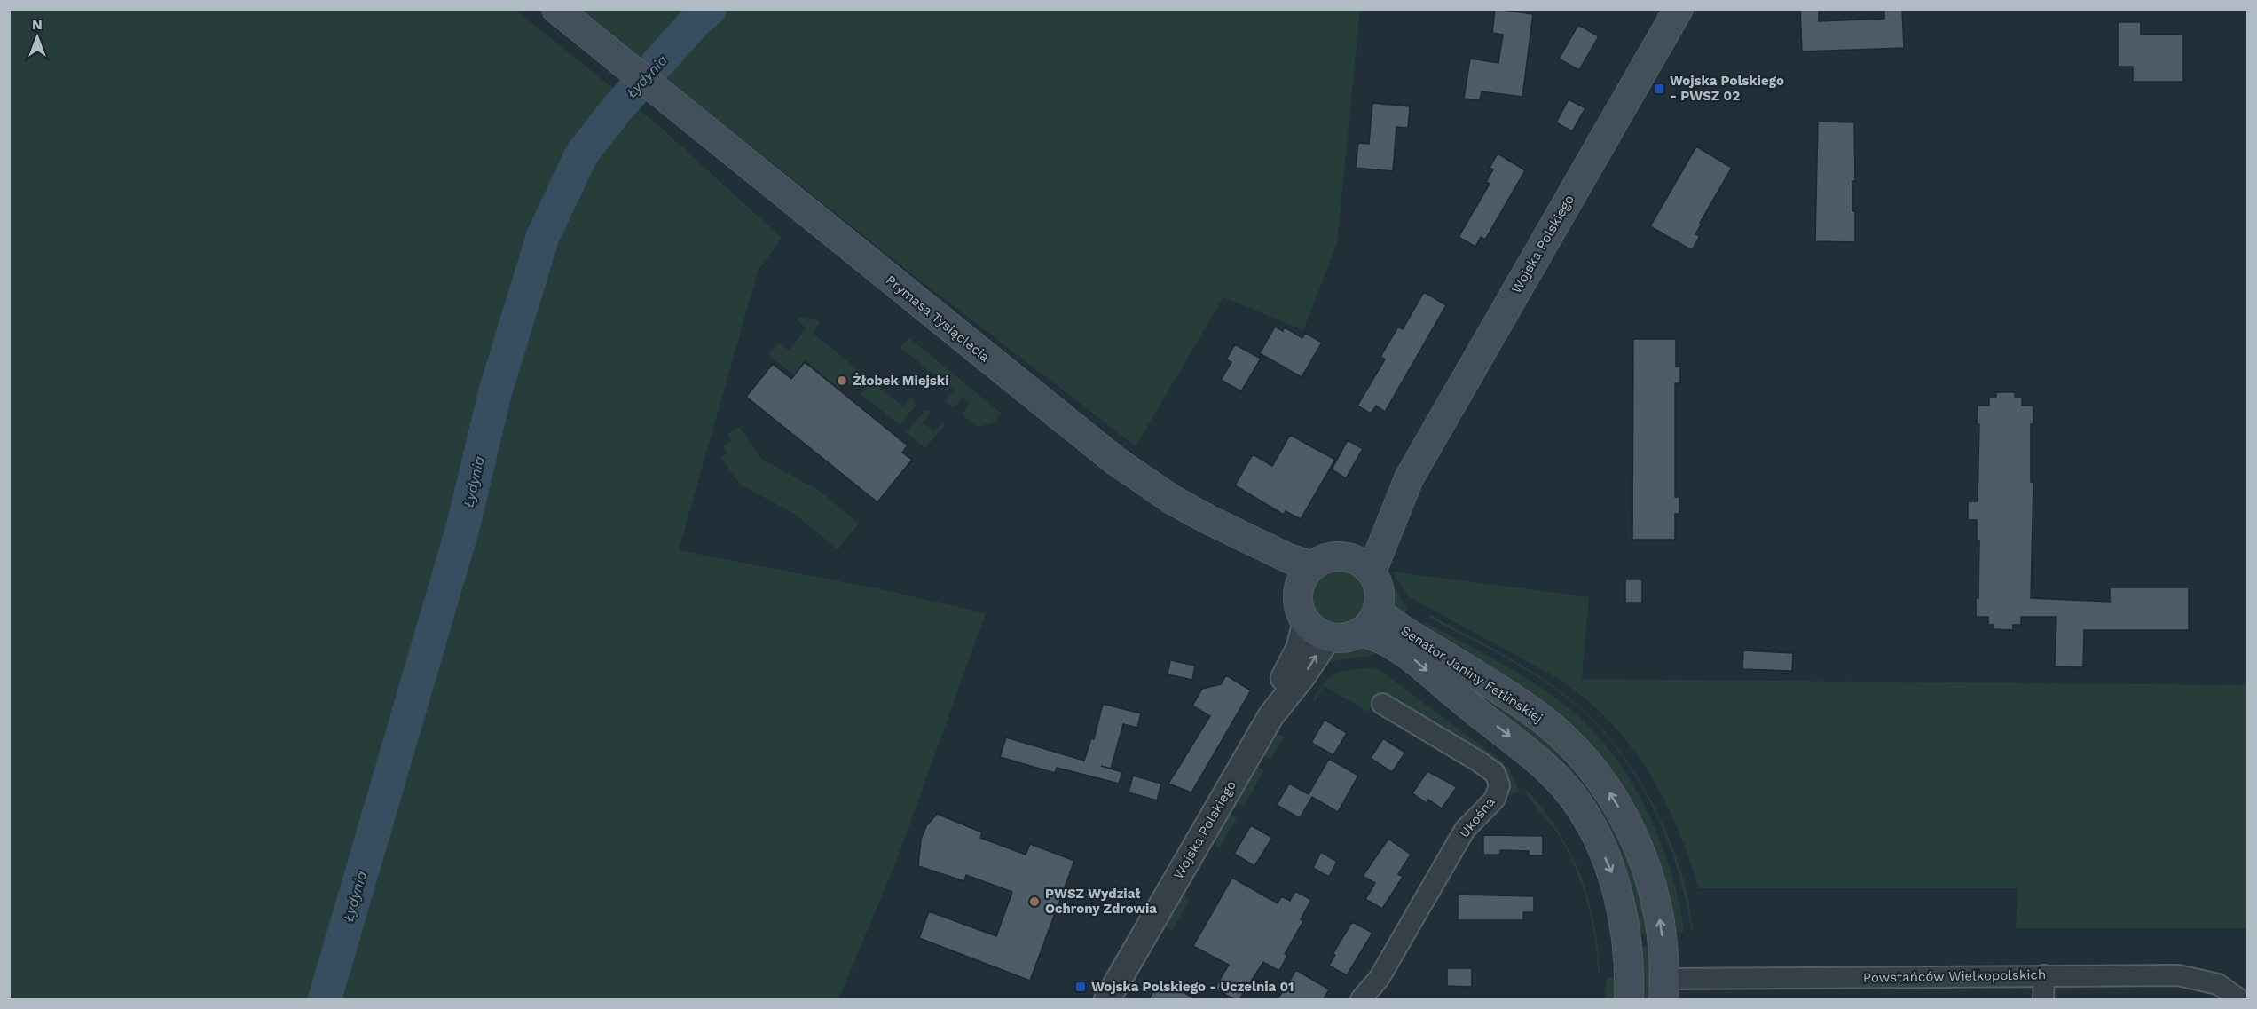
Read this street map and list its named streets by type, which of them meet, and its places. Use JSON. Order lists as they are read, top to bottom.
{
  "streets": {
    "main road": ["Wojska Polskiego", "Prymasa Tysiąclecia", "Senator Janiny Fetlińskiej"],
    "street": ["Ukośna", "Powstańców Wielkopolskich"]
  },
  "crossings": [
    ["Wojska Polskiego", "Prymasa Tysiąclecia"],
    ["Wojska Polskiego", "Senator Janiny Fetlińskiej"],
    ["Prymasa Tysiąclecia", "Senator Janiny Fetlińskiej"],
    ["Senator Janiny Fetlińskiej", "Powstańców Wielkopolskich"]
  ],
  "water": ["Łydynia"],
  "places": {
    "transit": ["Wojska Polskiego - PWSZ 02", "Wojska Polskiego - Uczelnia 01"],
    "other": ["Żłobek Miejski", "PWSZ Wydział Ochrony Zdrowia"]
  },
  "north": "top"
}
